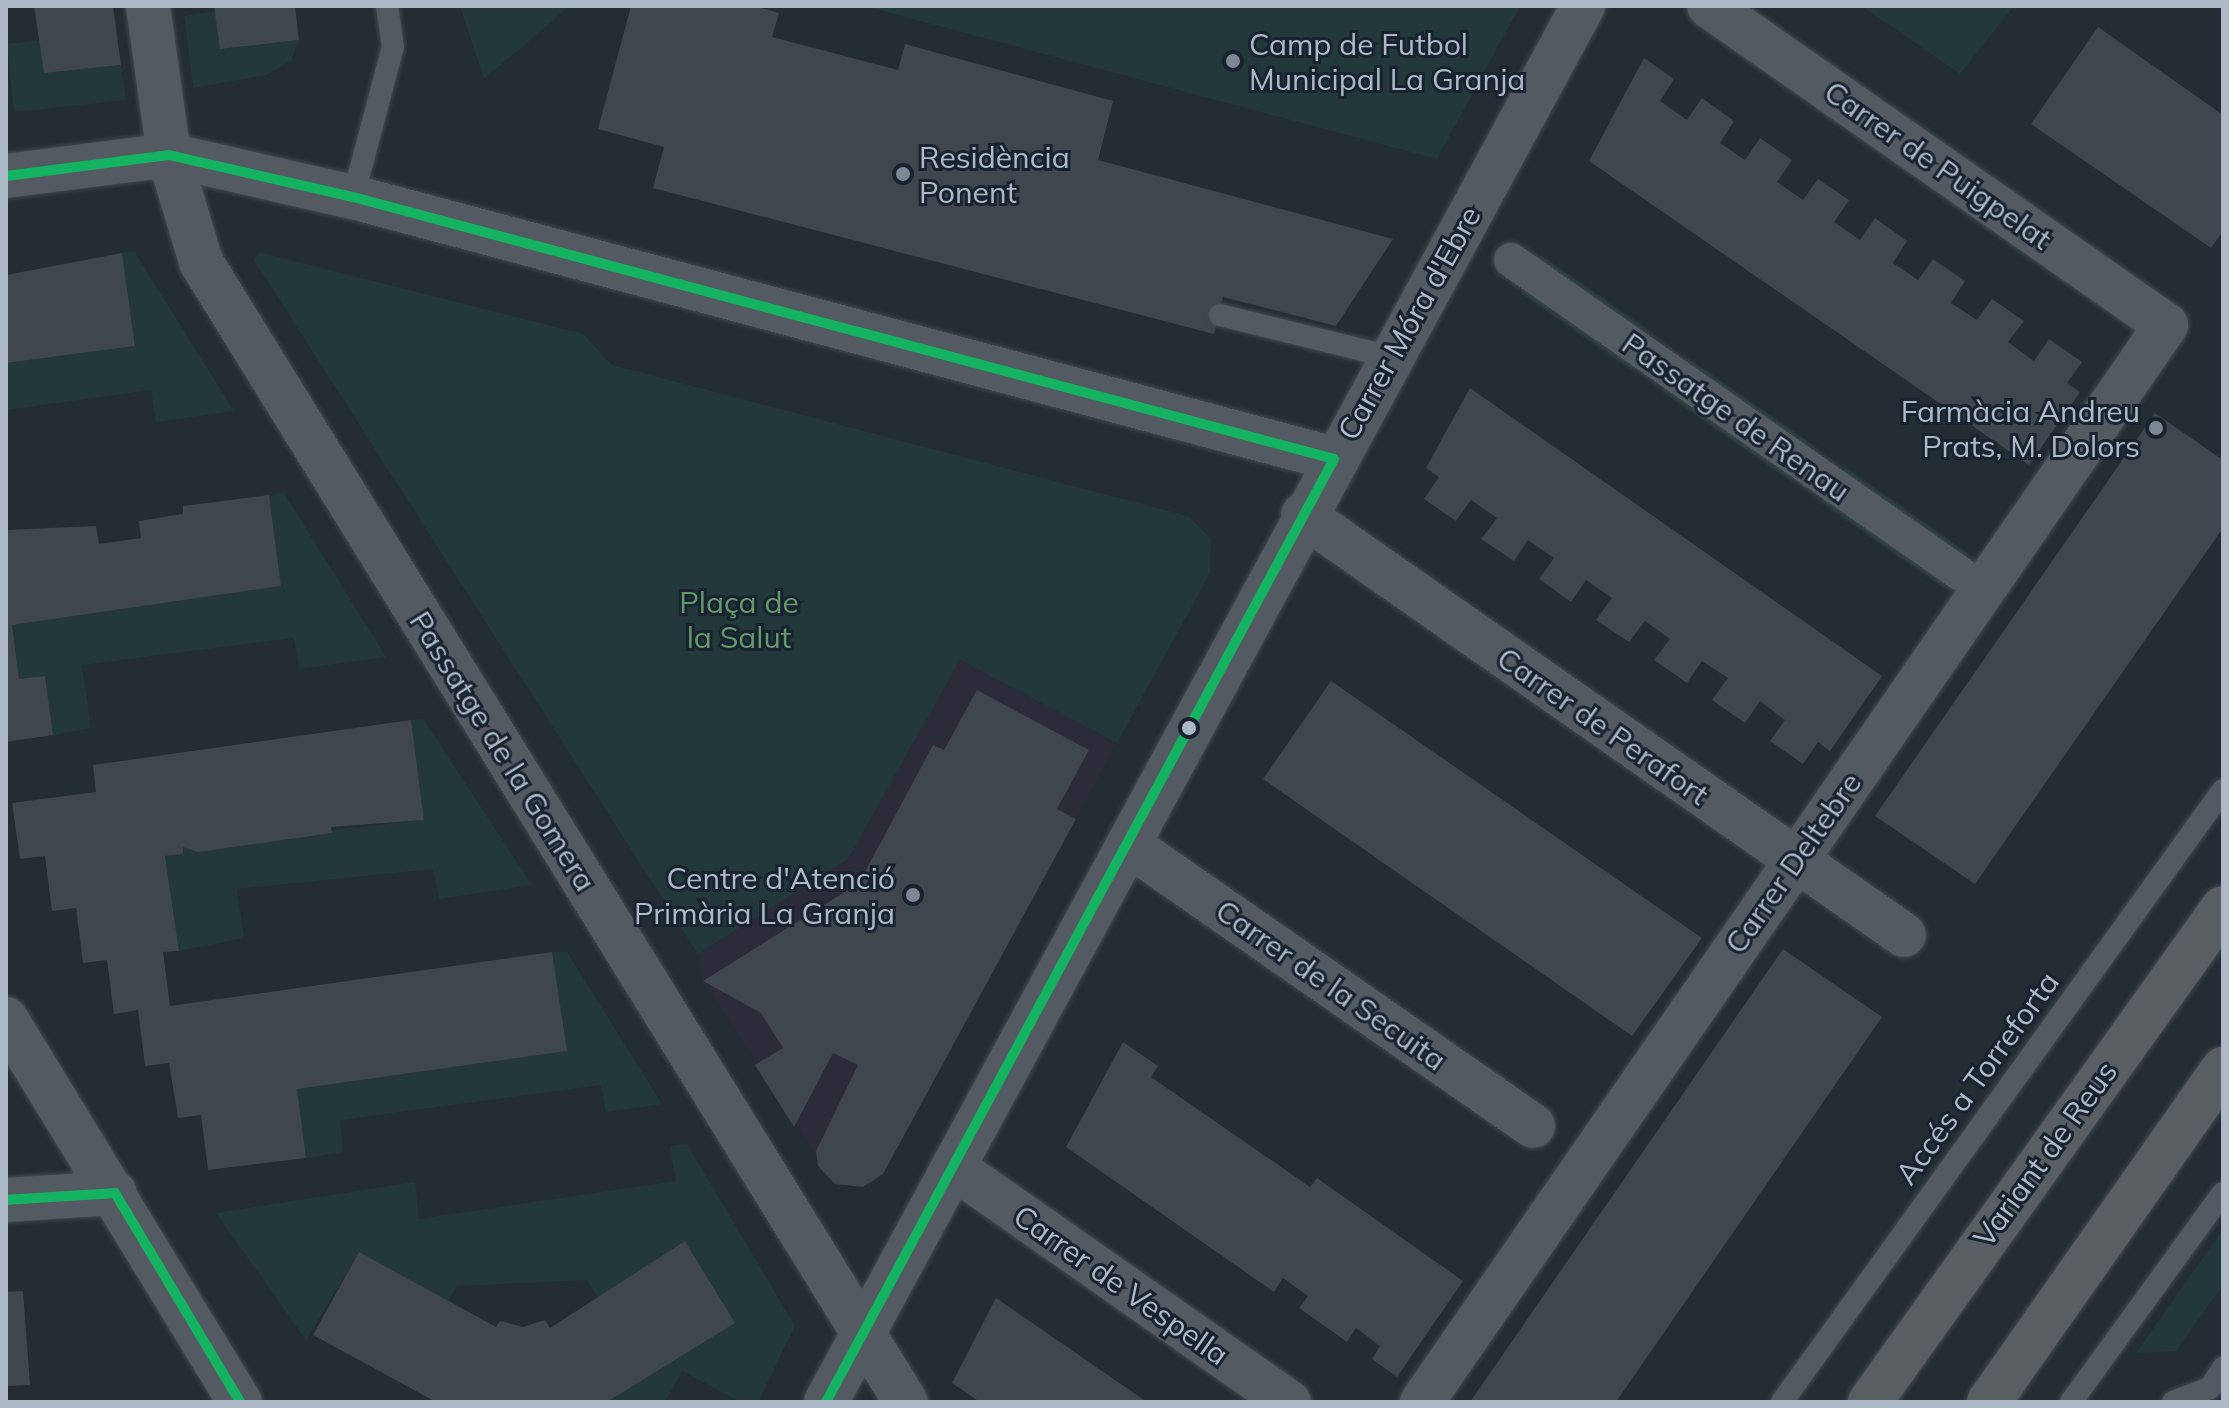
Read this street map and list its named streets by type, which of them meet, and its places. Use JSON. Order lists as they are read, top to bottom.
{
  "streets": {
    "highway": ["Variant de Reus"],
    "street": [
      "Carrer de Puigpelat",
      "Carrer Móra d'Ebre",
      "Passatge de Renau",
      "Carrer de Perafort",
      "Passatge de la Gomera",
      "Carrer Deltebre",
      "Carrer de la Secuita",
      "Carrer de Vespella"
    ],
    "lane": ["Accés a Torreforta"]
  },
  "crossings": [
    ["Carrer de Puigpelat", "Carrer Deltebre"],
    ["Carrer Móra d'Ebre", "Carrer de Perafort"],
    ["Carrer Móra d'Ebre", "Passatge de la Gomera"],
    ["Carrer Móra d'Ebre", "Carrer de la Secuita"],
    ["Carrer Móra d'Ebre", "Carrer de Vespella"],
    ["Carrer de Perafort", "Carrer Deltebre"]
  ],
  "parks": ["Plaça de la Salut"],
  "places": [
    "Camp de Futbol Municipal La Granja",
    "Residència Ponent",
    "Farmàcia Andreu Prats, M. Dolors",
    "Centre d'Atenció Primària La Granja"
  ]
}
